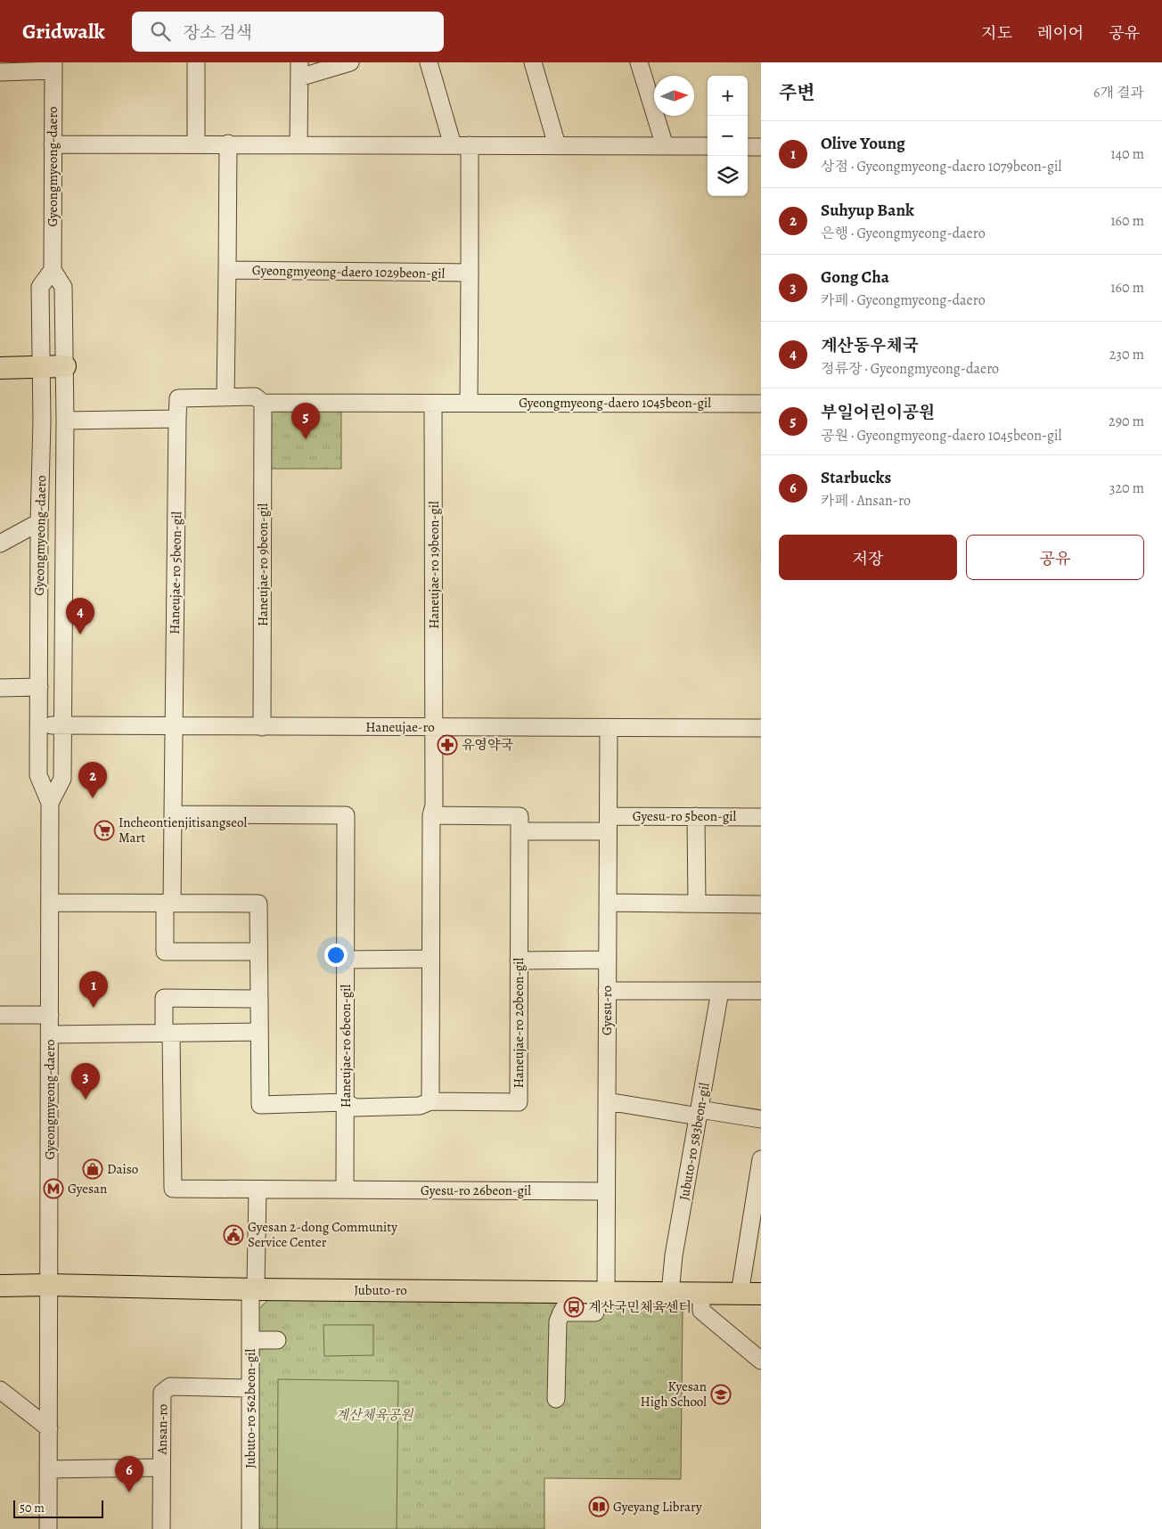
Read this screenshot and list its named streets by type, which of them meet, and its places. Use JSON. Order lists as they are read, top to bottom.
{
  "streets": {
    "main road": ["Jubuto-ro"],
    "street": [
      "Gyeongmyeong-daero",
      "Gyeongmyeong-daero 1029beon-gil",
      "Gyeongmyeong-daero 1045beon-gil",
      "Haneujae-ro 9beon-gil",
      "Haneujae-ro 19beon-gil",
      "Haneujae-ro 5beon-gil",
      "Haneujae-ro",
      "Gyesu-ro 5beon-gil",
      "Gyesu-ro",
      "Haneujae-ro 20beon-gil",
      "Haneujae-ro 6beon-gil",
      "Jubuto-ro 583beon-gil",
      "Gyesu-ro 26beon-gil",
      "Jubuto-ro 562beon-gil",
      "Ansan-ro"
    ]
  },
  "crossings": [
    ["Gyeongmyeong-daero", "Haneujae-ro"],
    ["Gyeongmyeong-daero", "Jubuto-ro"],
    ["Gyeongmyeong-daero 1045beon-gil", "Haneujae-ro 9beon-gil"],
    ["Gyeongmyeong-daero 1045beon-gil", "Haneujae-ro 19beon-gil"],
    ["Gyeongmyeong-daero 1045beon-gil", "Haneujae-ro 5beon-gil"],
    ["Haneujae-ro 9beon-gil", "Haneujae-ro"],
    ["Haneujae-ro 19beon-gil", "Haneujae-ro"],
    ["Haneujae-ro 5beon-gil", "Haneujae-ro"],
    ["Haneujae-ro", "Gyesu-ro"],
    ["Gyesu-ro 5beon-gil", "Gyesu-ro"],
    ["Gyesu-ro 5beon-gil", "Haneujae-ro 20beon-gil"],
    ["Gyesu-ro", "Gyesu-ro 26beon-gil"],
    ["Gyesu-ro", "Jubuto-ro"],
    ["Haneujae-ro 6beon-gil", "Gyesu-ro 26beon-gil"],
    ["Jubuto-ro 583beon-gil", "Jubuto-ro"],
    ["Gyesu-ro 26beon-gil", "Jubuto-ro 562beon-gil"],
    ["Jubuto-ro", "Jubuto-ro 562beon-gil"],
    ["Jubuto-ro 562beon-gil", "Ansan-ro"]
  ],
  "parks": ["계산체육공원"],
  "places": {
    "pharmacy": ["유영약국"],
    "supermarket": ["Incheontienjitisangseol Mart"],
    "shop": ["Daiso"],
    "metro station": ["Gyesan"],
    "public building": ["Gyesan 2-dong Community Service Center"],
    "bus stop": ["계산국민체육센터"],
    "school or university": ["Kyesan High School"],
    "library": ["Gyeyang Library"]
  },
  "scale_bar": "50 m",
  "north": "right",
  "page": {
    "header": "Gridwalk",
    "search": "장소 검색",
    "nav": ["지도", "레이어", "공유"],
    "heading": ["주변", "6개 결과"],
    "map_buttons": ["+", "−"],
    "list": [
      {
        "mark": "1",
        "name": "Olive Young",
        "note": "상점 · Gyeongmyeong-daero 1079beon-gil",
        "value": "140 m"
      },
      {
        "mark": "2",
        "name": "Suhyup Bank",
        "note": "은행 · Gyeongmyeong-daero",
        "value": "160 m"
      },
      {
        "mark": "3",
        "name": "Gong Cha",
        "note": "카페 · Gyeongmyeong-daero",
        "value": "160 m"
      },
      {
        "mark": "4",
        "name": "계산동우체국",
        "note": "정류장 · Gyeongmyeong-daero",
        "value": "230 m"
      },
      {
        "mark": "5",
        "name": "부일어린이공원",
        "note": "공원 · Gyeongmyeong-daero 1045beon-gil",
        "value": "290 m"
      },
      {
        "mark": "6",
        "name": "Starbucks",
        "note": "카페 · Ansan-ro",
        "value": "320 m"
      }
    ],
    "pins": [
      "5",
      "4",
      "2",
      "1",
      "3",
      "6"
    ],
    "buttons": ["저장", "공유"],
    "scale": "50 m"
  }
}
